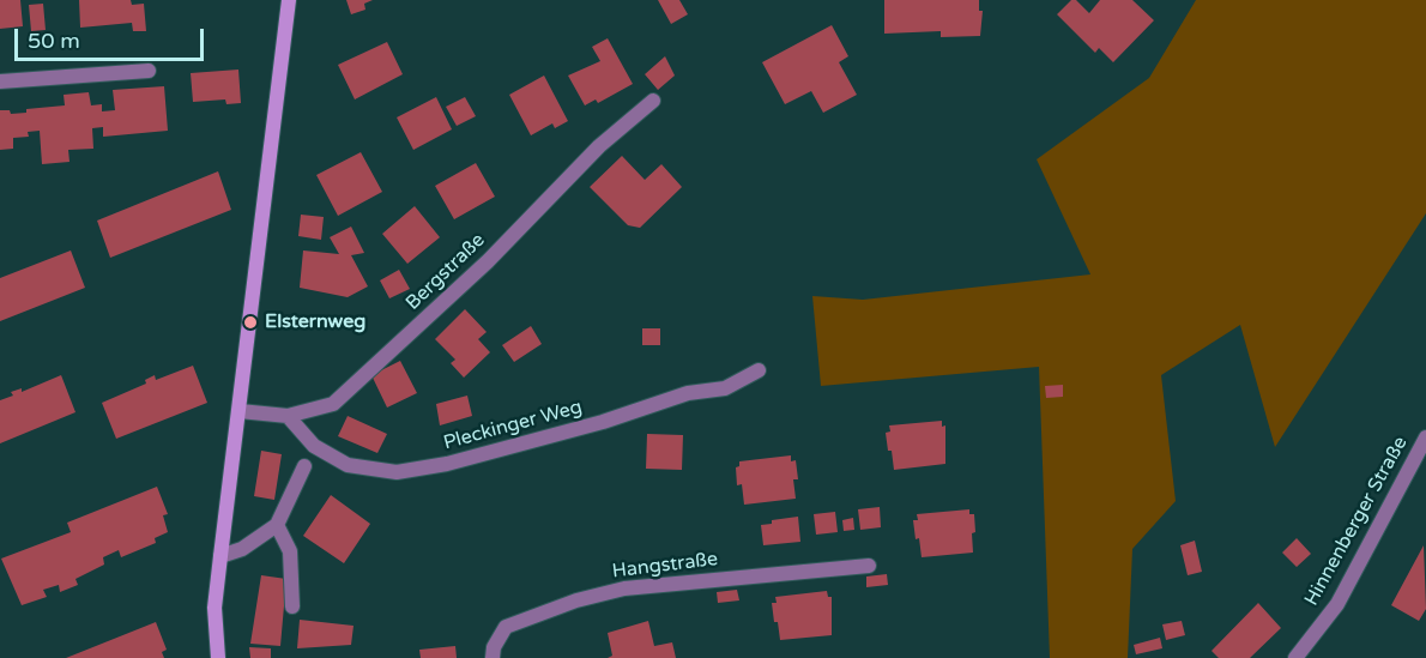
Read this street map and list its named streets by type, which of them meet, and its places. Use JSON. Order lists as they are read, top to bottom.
{
  "streets": {
    "street": [
      "Bergstraße",
      "Pleckinger Weg",
      "Hinnenberger Straße",
      "Hangstraße"
    ]
  },
  "crossings": [
    ["Bergstraße", "Pleckinger Weg"]
  ],
  "places": ["Elsternweg"],
  "scale_bar": "50 m"
}
